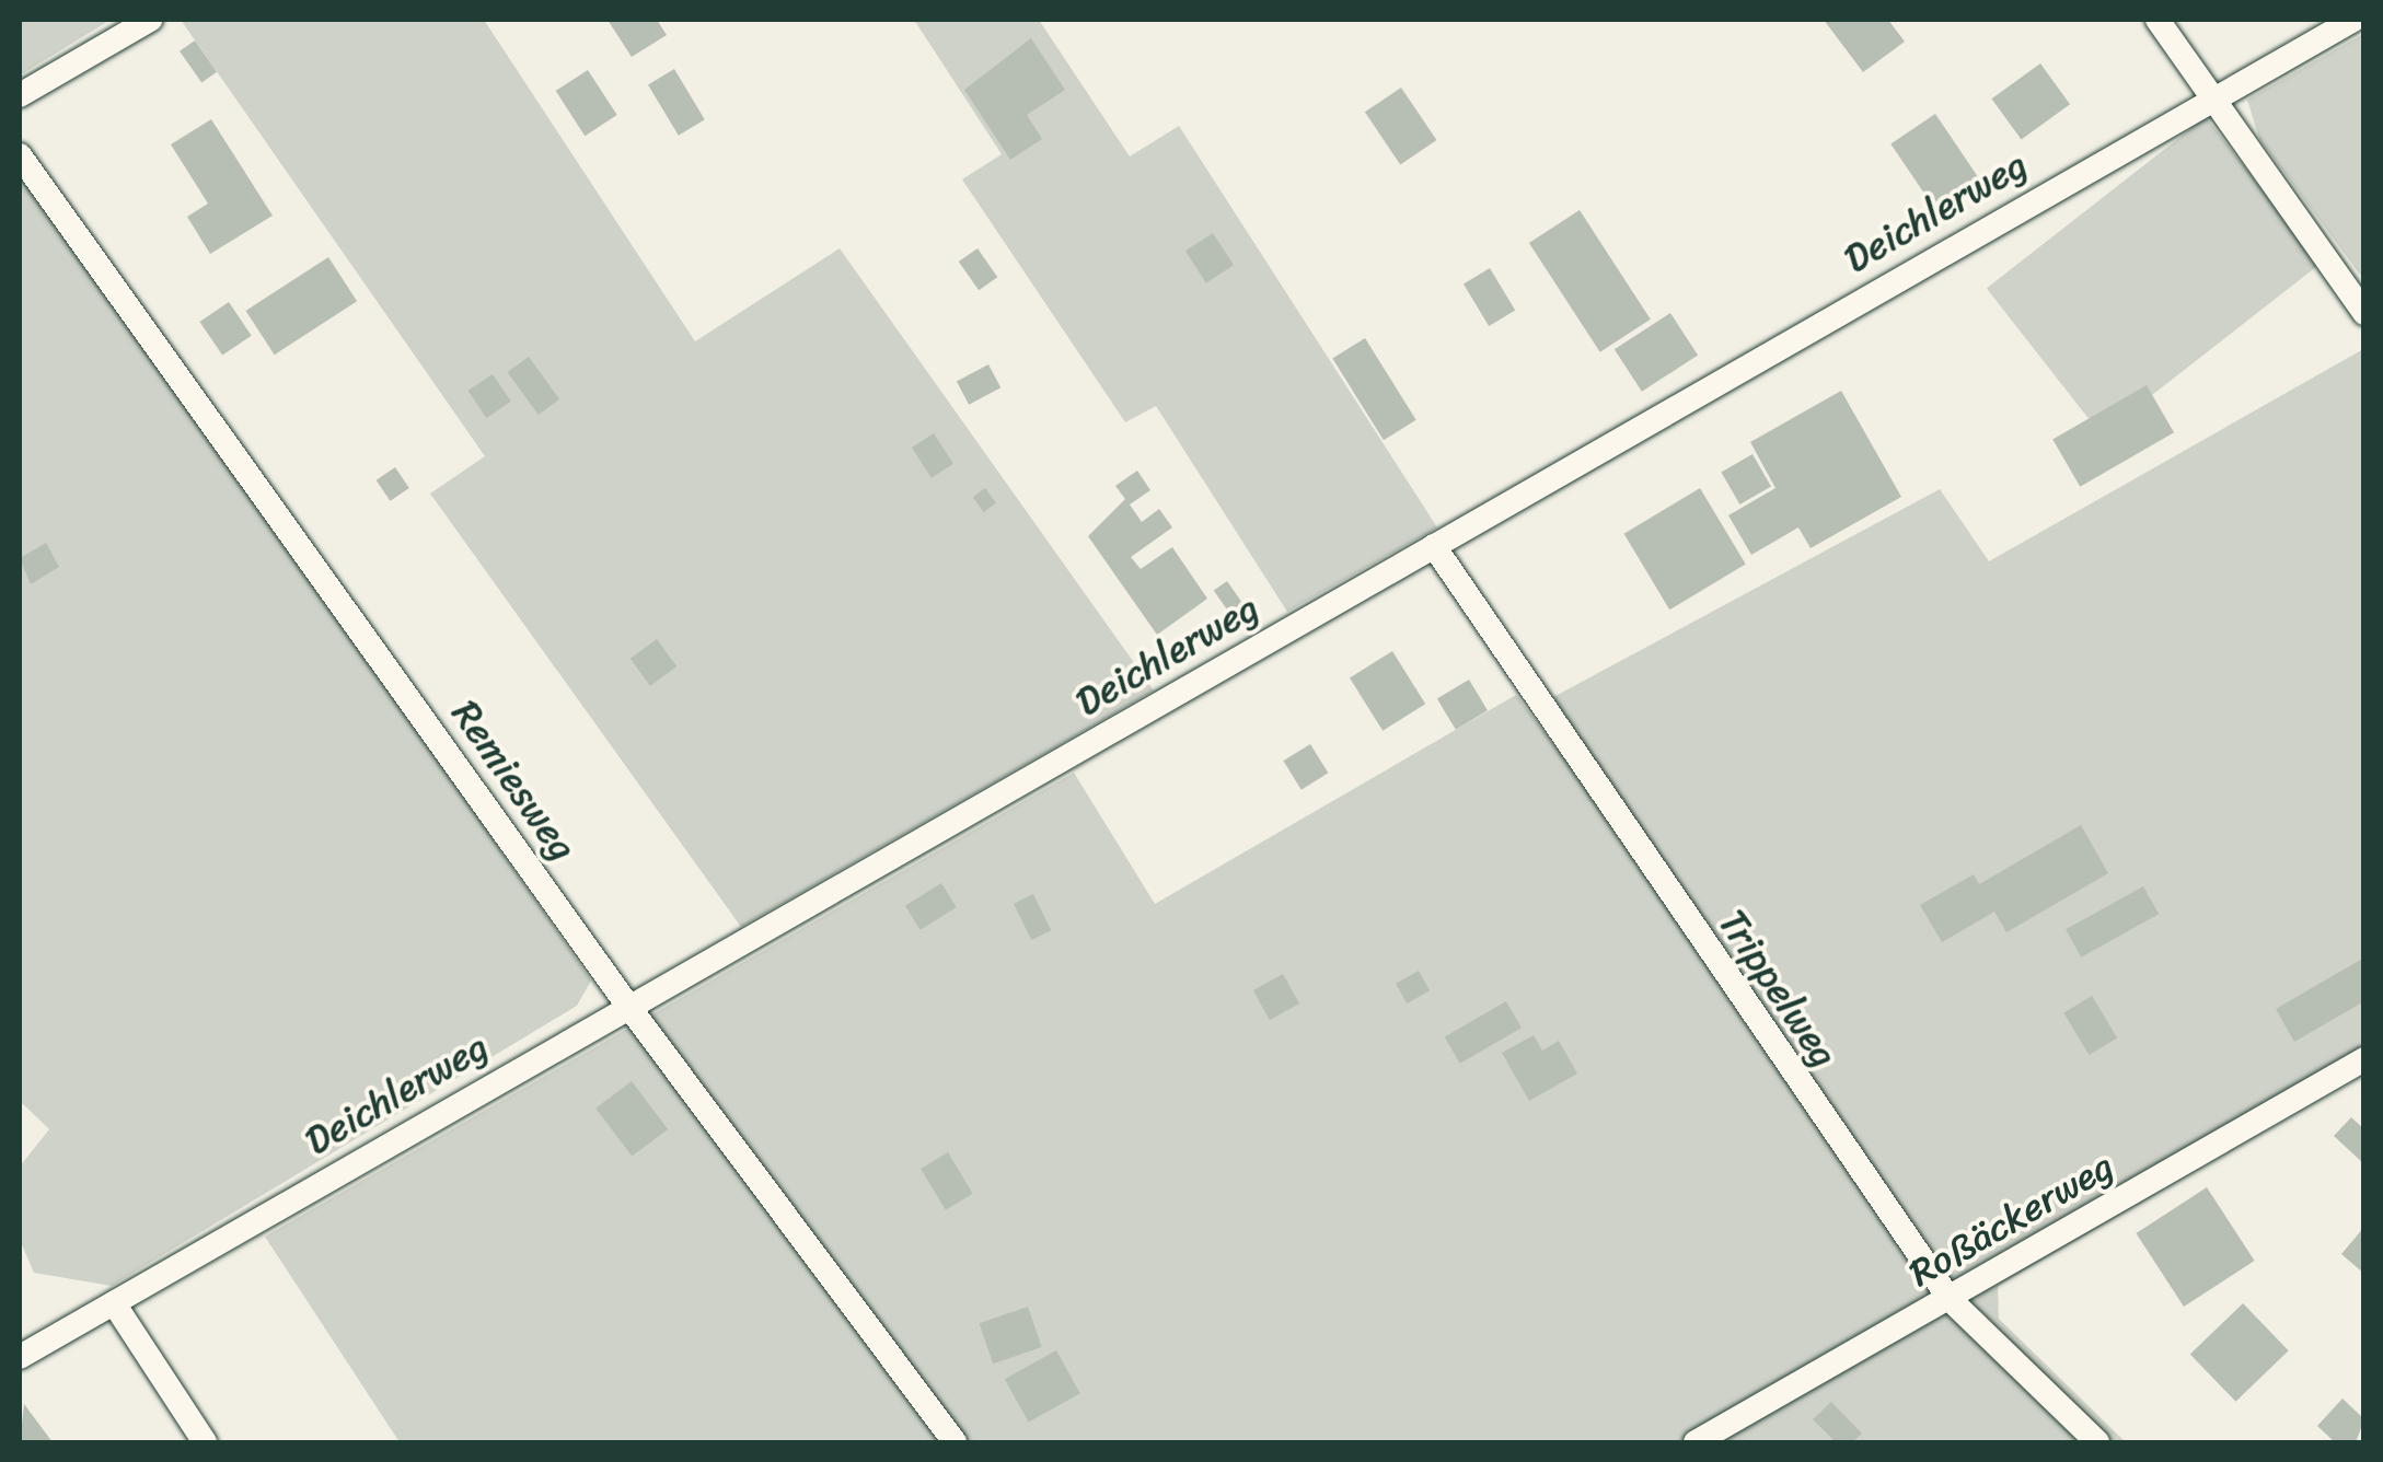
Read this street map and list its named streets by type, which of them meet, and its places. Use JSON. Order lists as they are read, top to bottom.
{
  "streets": {
    "lane": [
      "Deichlerweg",
      "Remiesweg",
      "Trippelweg",
      "Roßäckerweg"
    ]
  },
  "crossings": [
    ["Deichlerweg", "Remiesweg"],
    ["Deichlerweg", "Trippelweg"],
    ["Trippelweg", "Roßäckerweg"]
  ]
}
